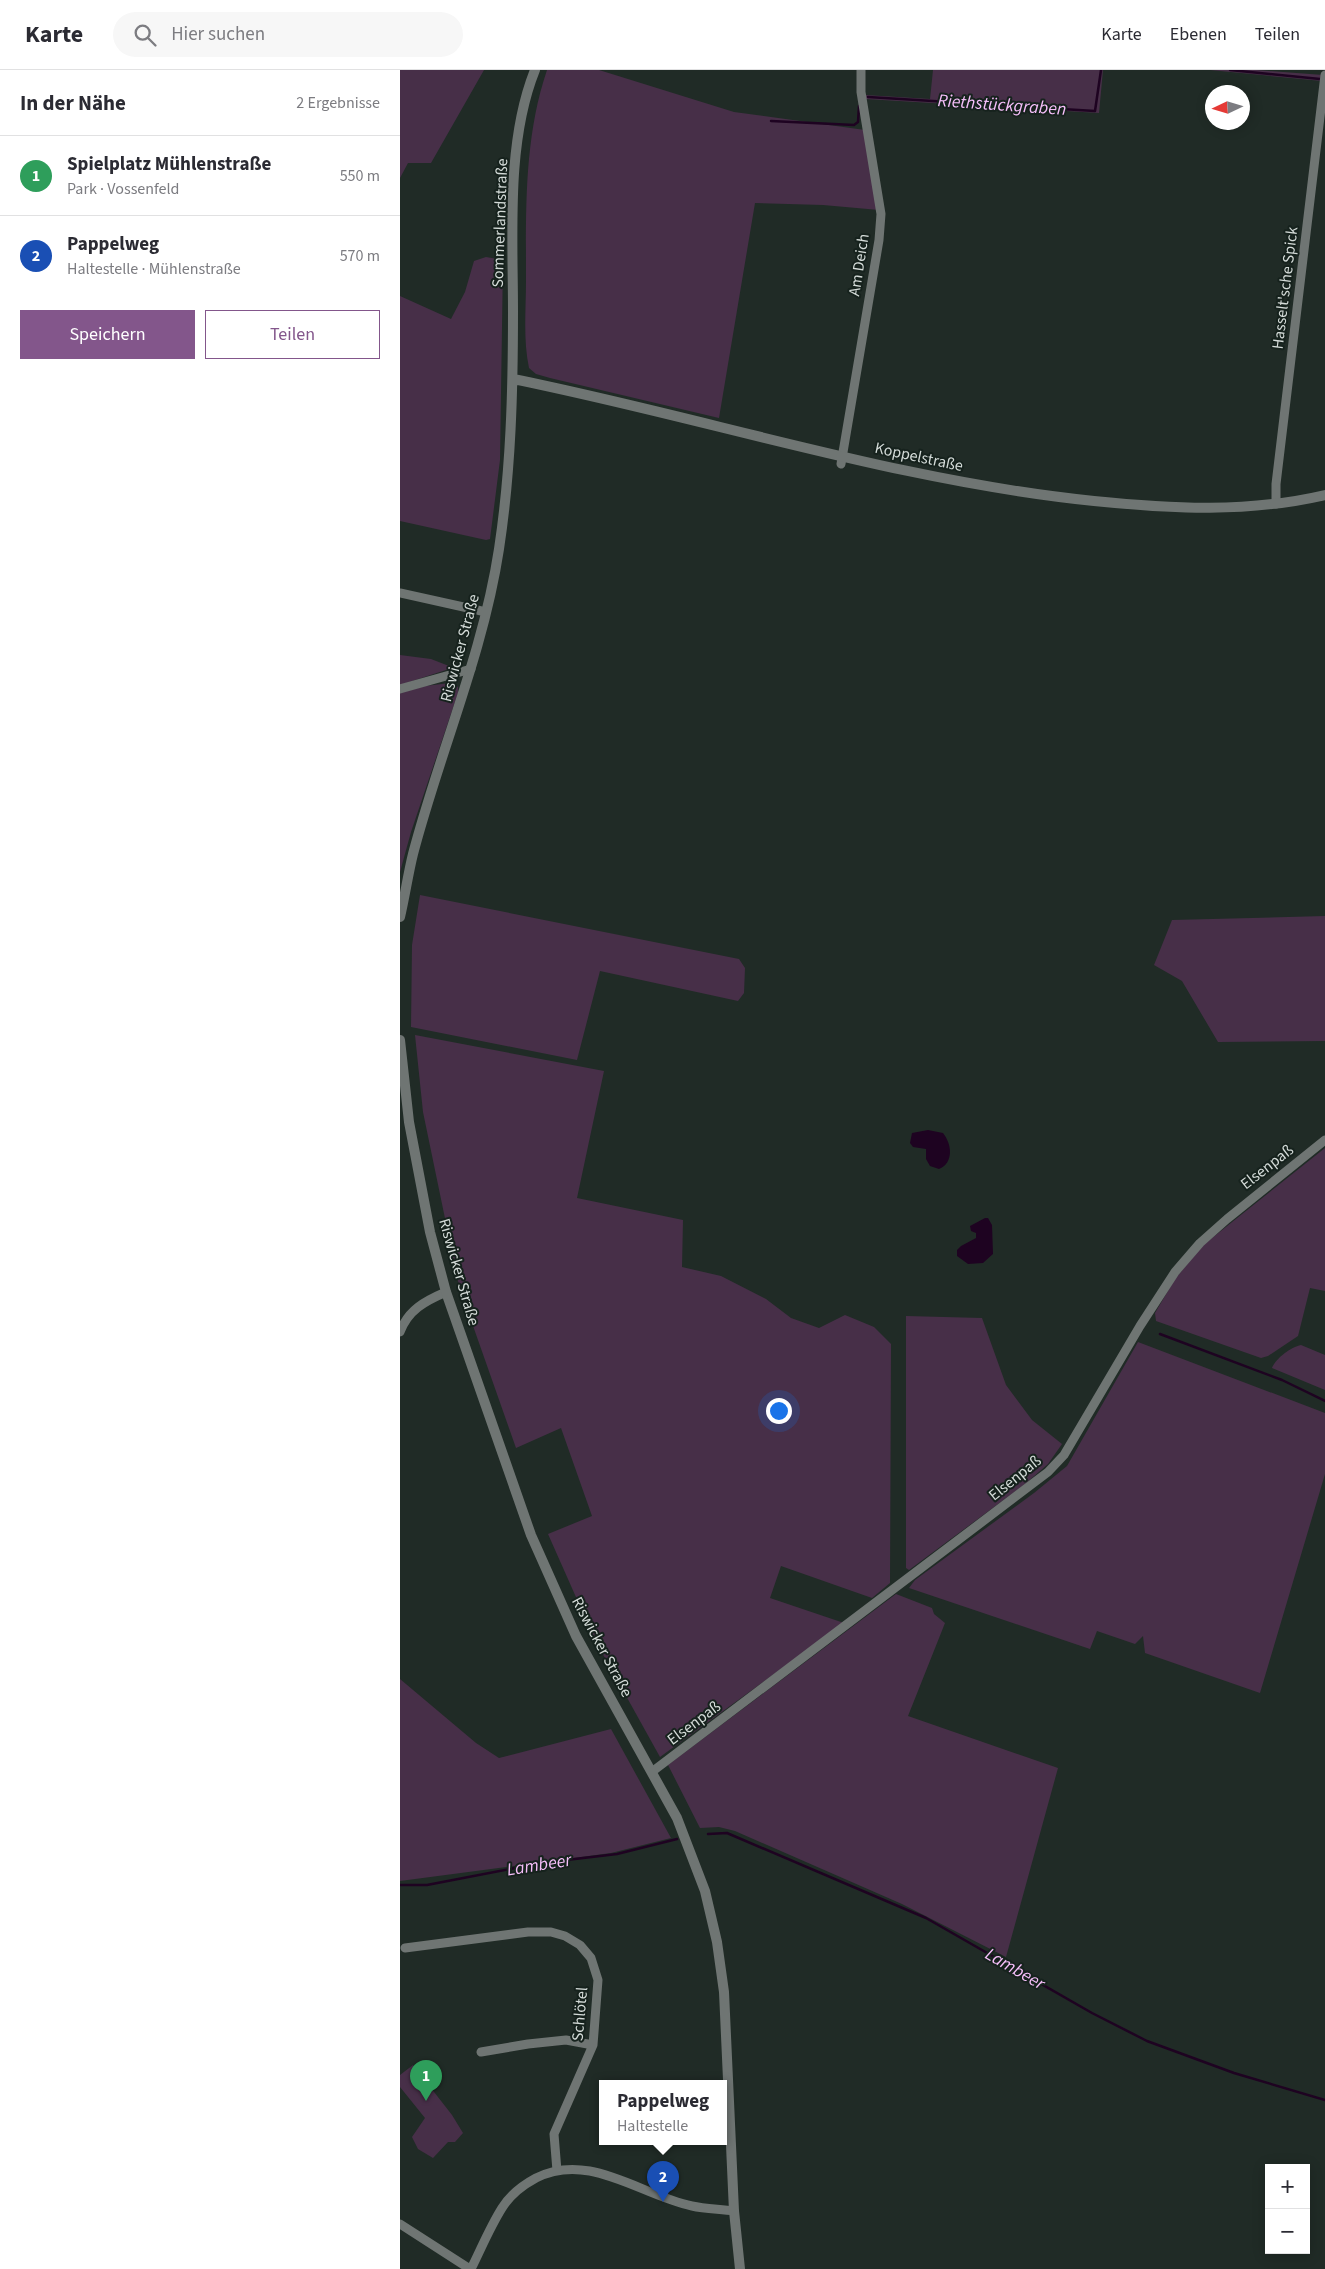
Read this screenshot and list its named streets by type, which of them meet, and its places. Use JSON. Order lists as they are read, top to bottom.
{
  "streets": {
    "street": [
      "Sommerlandstraße",
      "Am Deich",
      "Hasselt'sche Spick",
      "Koppelstraße",
      "Riswicker Straße",
      "Elsenpaß",
      "Schlötel"
    ]
  },
  "crossings": [
    ["Sommerlandstraße", "Koppelstraße"],
    ["Sommerlandstraße", "Riswicker Straße"],
    ["Am Deich", "Koppelstraße"],
    ["Hasselt'sche Spick", "Koppelstraße"],
    ["Koppelstraße", "Riswicker Straße"],
    ["Riswicker Straße", "Elsenpaß"]
  ],
  "water": ["Riethstückgraben", "Lambeer"],
  "north": "left",
  "page": {
    "header": "Karte",
    "search": "Hier suchen",
    "nav": ["Karte", "Ebenen", "Teilen"],
    "heading": ["In der Nähe", "2 Ergebnisse"],
    "list": [
      {
        "mark": "1",
        "name": "Spielplatz Mühlenstraße",
        "note": "Park · Vossenfeld",
        "value": "550 m"
      },
      {
        "mark": "2",
        "name": "Pappelweg",
        "note": "Haltestelle · Mühlenstraße",
        "value": "570 m"
      }
    ],
    "buttons": ["Speichern", "Teilen"],
    "pins": ["1", "2"],
    "popup": ["Pappelweg", "Haltestelle"],
    "map_buttons": ["+", "−"]
  }
}
